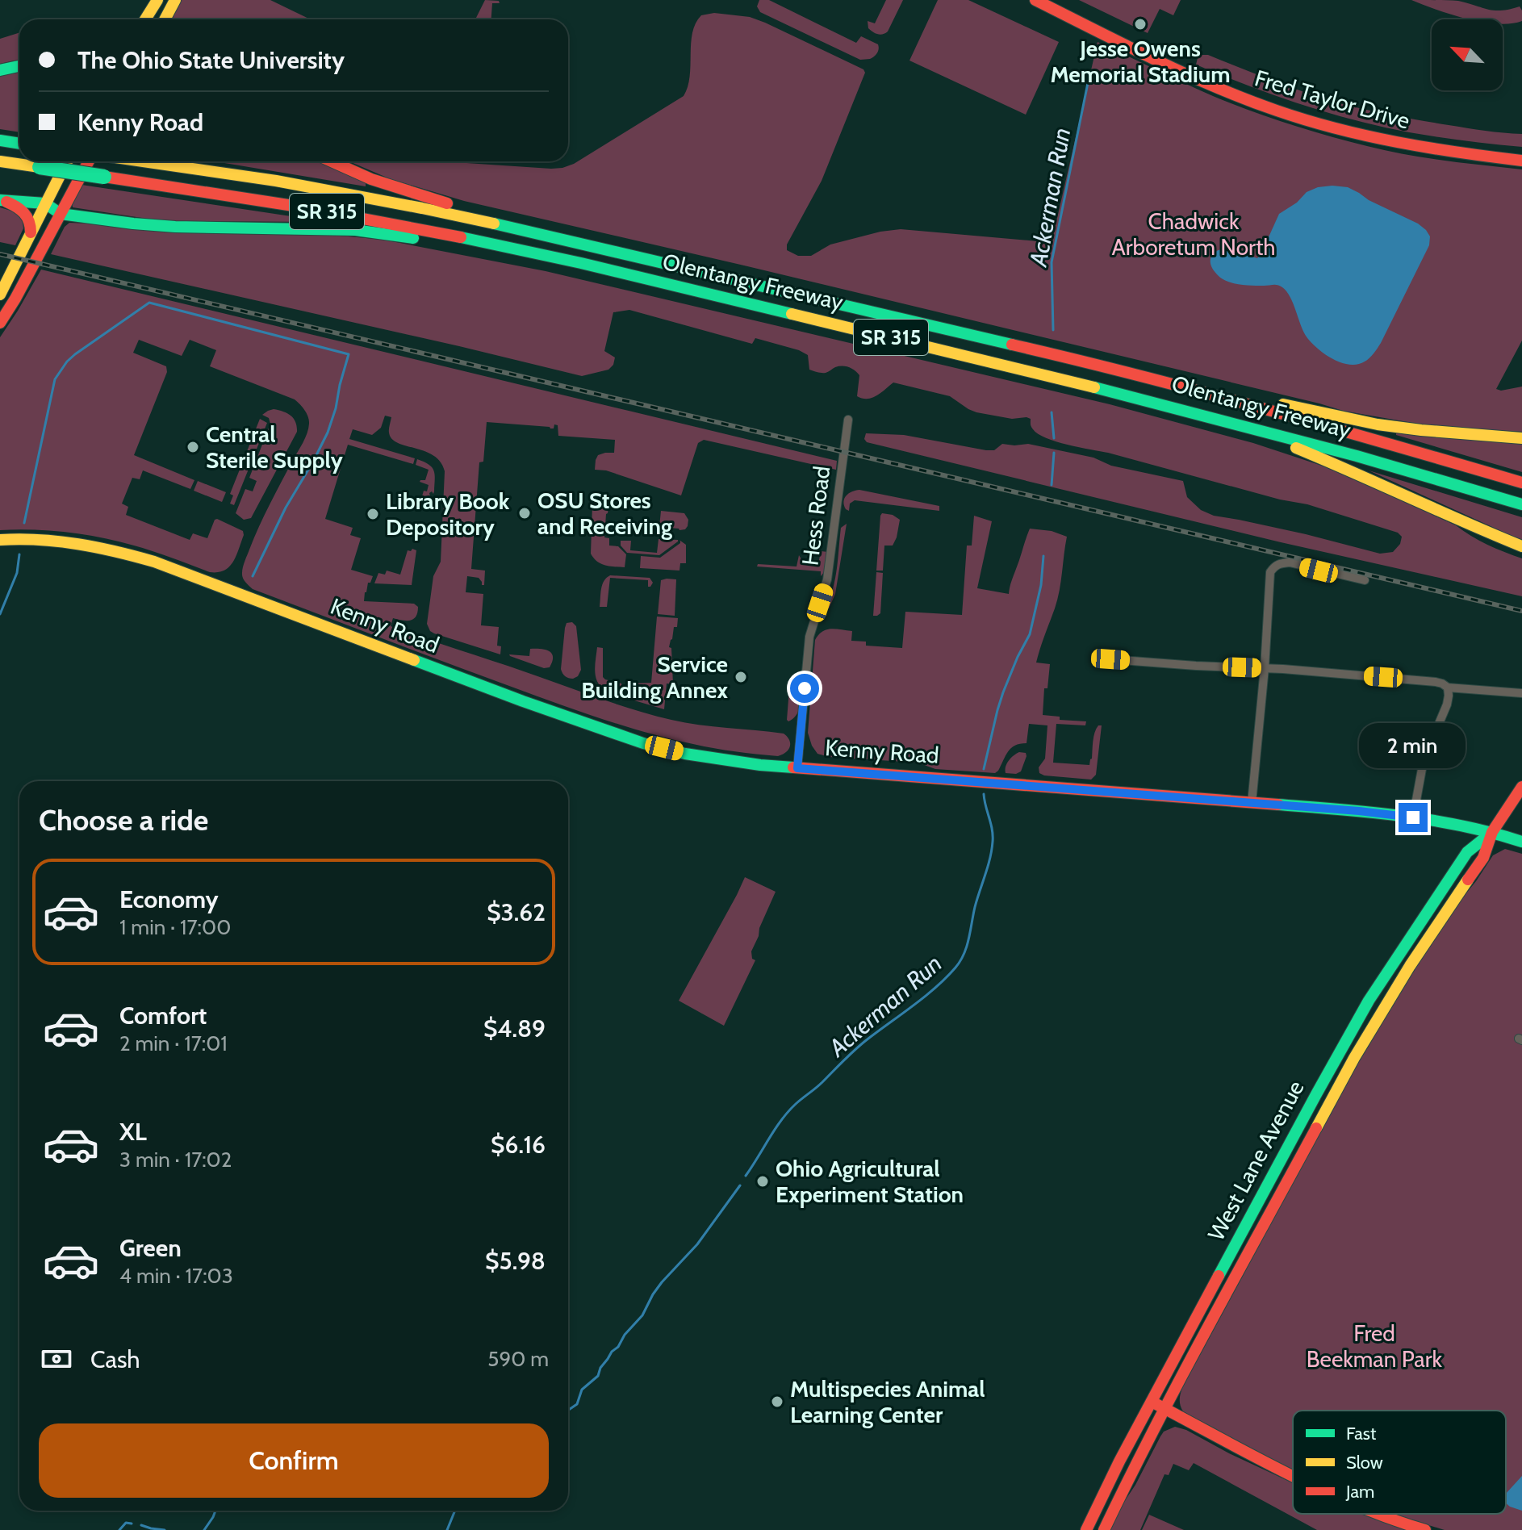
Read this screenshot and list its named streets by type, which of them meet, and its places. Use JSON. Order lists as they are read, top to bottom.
{
  "streets": {
    "main road": [
      "Fred Taylor Drive",
      "SR 315",
      "Olentangy Freeway",
      "Kenny Road",
      "West Lane Avenue"
    ],
    "street": ["Hess Road"]
  },
  "crossings": [
    ["Hess Road", "Kenny Road"],
    ["Kenny Road", "West Lane Avenue"]
  ],
  "water": ["Ackerman Run"],
  "parks": ["Chadwick Arboretum North", "Fred Beekman Park"],
  "places": [
    "Jesse Owens Memorial Stadium",
    "Central Sterile Supply",
    "OSU Stores and Receiving",
    "Library Book Depository",
    "Service Building Annex",
    "Ohio Agricultural Experiment Station",
    "Multispecies Animal Learning Center"
  ],
  "legend": ["Fast", "Slow", "Jam"],
  "north": "top left",
  "page": {
    "banner": ["The Ohio State University", "Kenny Road"],
    "bubble": "2 min",
    "heading": "Choose a ride",
    "list": [
      {
        "name": "Economy",
        "note": "1 min · 17:00",
        "value": "$3.62"
      },
      {
        "name": "Comfort",
        "note": "2 min · 17:01",
        "value": "$4.89"
      },
      {
        "name": "XL",
        "note": "3 min · 17:02",
        "value": "$6.16"
      },
      {
        "name": "Green",
        "note": "4 min · 17:03",
        "value": "$5.98"
      }
    ],
    "pay": ["Cash", "590 m"],
    "buttons": "Confirm"
  }
}
